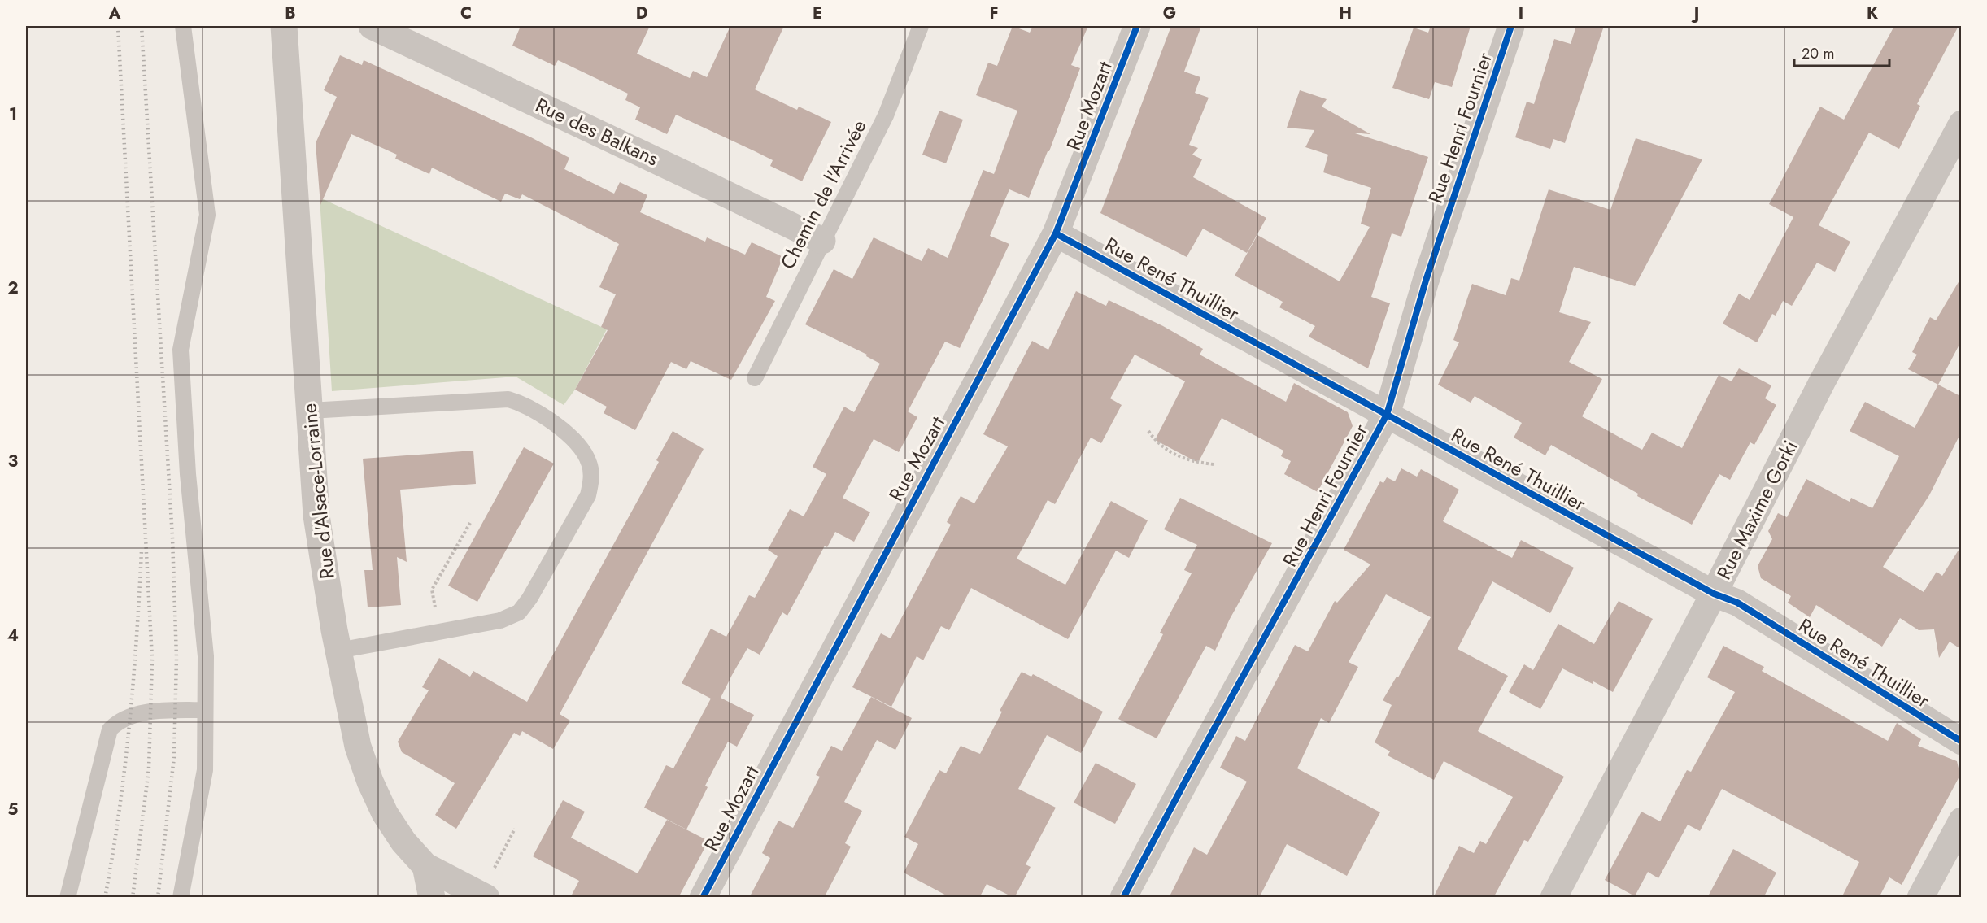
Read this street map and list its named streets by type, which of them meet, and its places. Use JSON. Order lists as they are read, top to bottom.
{
  "streets": {
    "street": [
      "Rue Mozart",
      "Rue Henri Fournier",
      "Rue des Balkans",
      "Rue René Thuillier",
      "Rue d'Alsace-Lorraine",
      "Rue Maxime Gorki"
    ],
    "lane": ["Chemin de l'Arrivée"]
  },
  "crossings": [
    ["Rue Mozart", "Rue René Thuillier"],
    ["Rue Henri Fournier", "Rue René Thuillier"],
    ["Rue des Balkans", "Chemin de l'Arrivée"],
    ["Rue René Thuillier", "Rue Maxime Gorki"]
  ],
  "scale_bar": "20 m",
  "grid": {
    "columns": [
      "A",
      "B",
      "C",
      "D",
      "E",
      "F",
      "G",
      "H",
      "I",
      "J",
      "K"
    ],
    "rows": [
      "1",
      "2",
      "3",
      "4",
      "5"
    ]
  }
}
